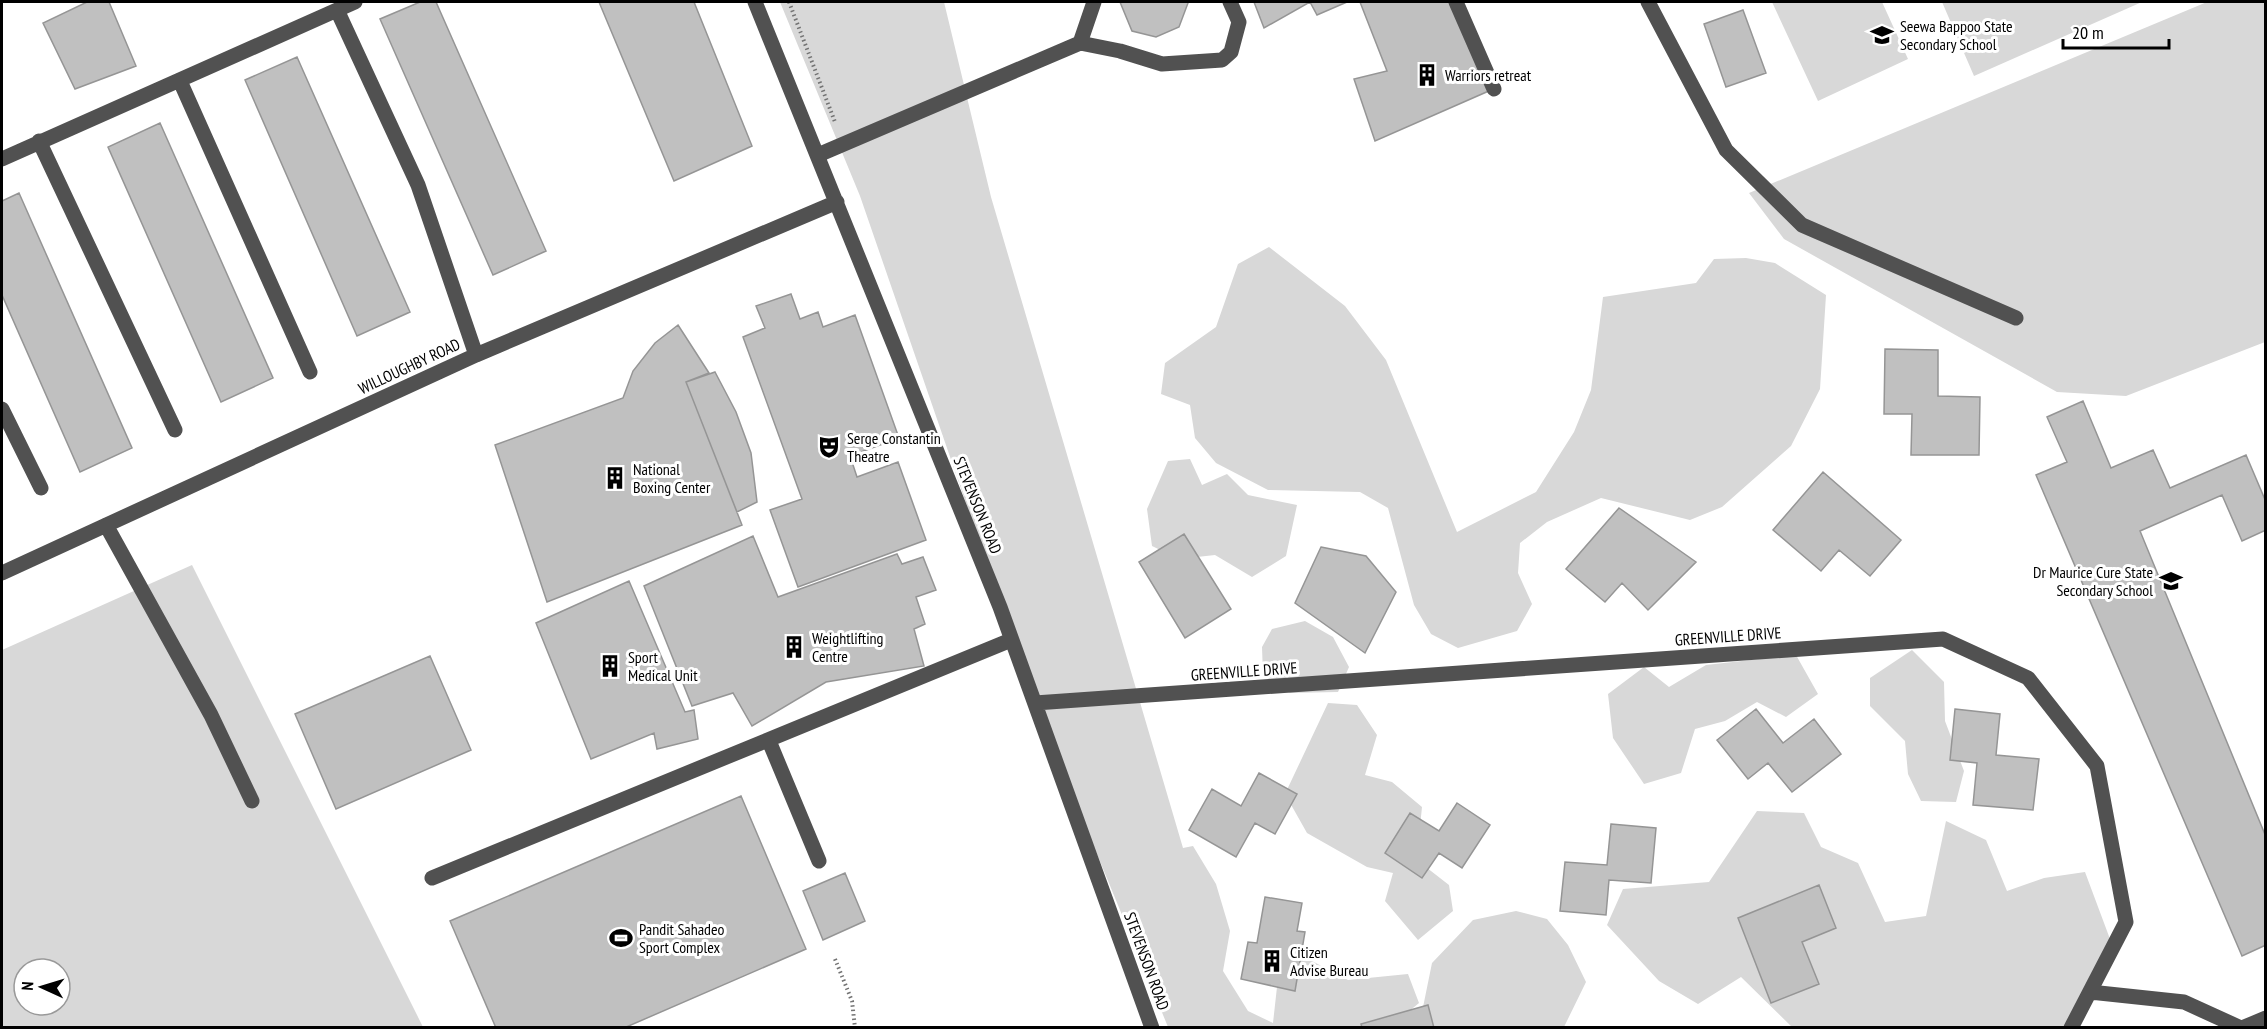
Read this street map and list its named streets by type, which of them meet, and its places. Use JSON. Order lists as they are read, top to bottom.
{
  "streets": {
    "street": ["WILLOUGHBY ROAD", "STEVENSON ROAD", "GREENVILLE DRIVE"]
  },
  "crossings": [
    ["WILLOUGHBY ROAD", "STEVENSON ROAD"],
    ["STEVENSON ROAD", "GREENVILLE DRIVE"]
  ],
  "places": {
    "school or university": ["Seewa Bappoo State Secondary School", "Dr Maurice Cure State Secondary School"],
    "building": [
      "Warriors retreat",
      "National Boxing Center",
      "Weightlifting Centre",
      "Sport Medical Unit",
      "Citizen Advise Bureau"
    ],
    "theatre": ["Serge Constantin Theatre"],
    "sports": ["Pandit Sahadeo Sport Complex"]
  },
  "scale_bar": "20 m",
  "north": "left"
}
